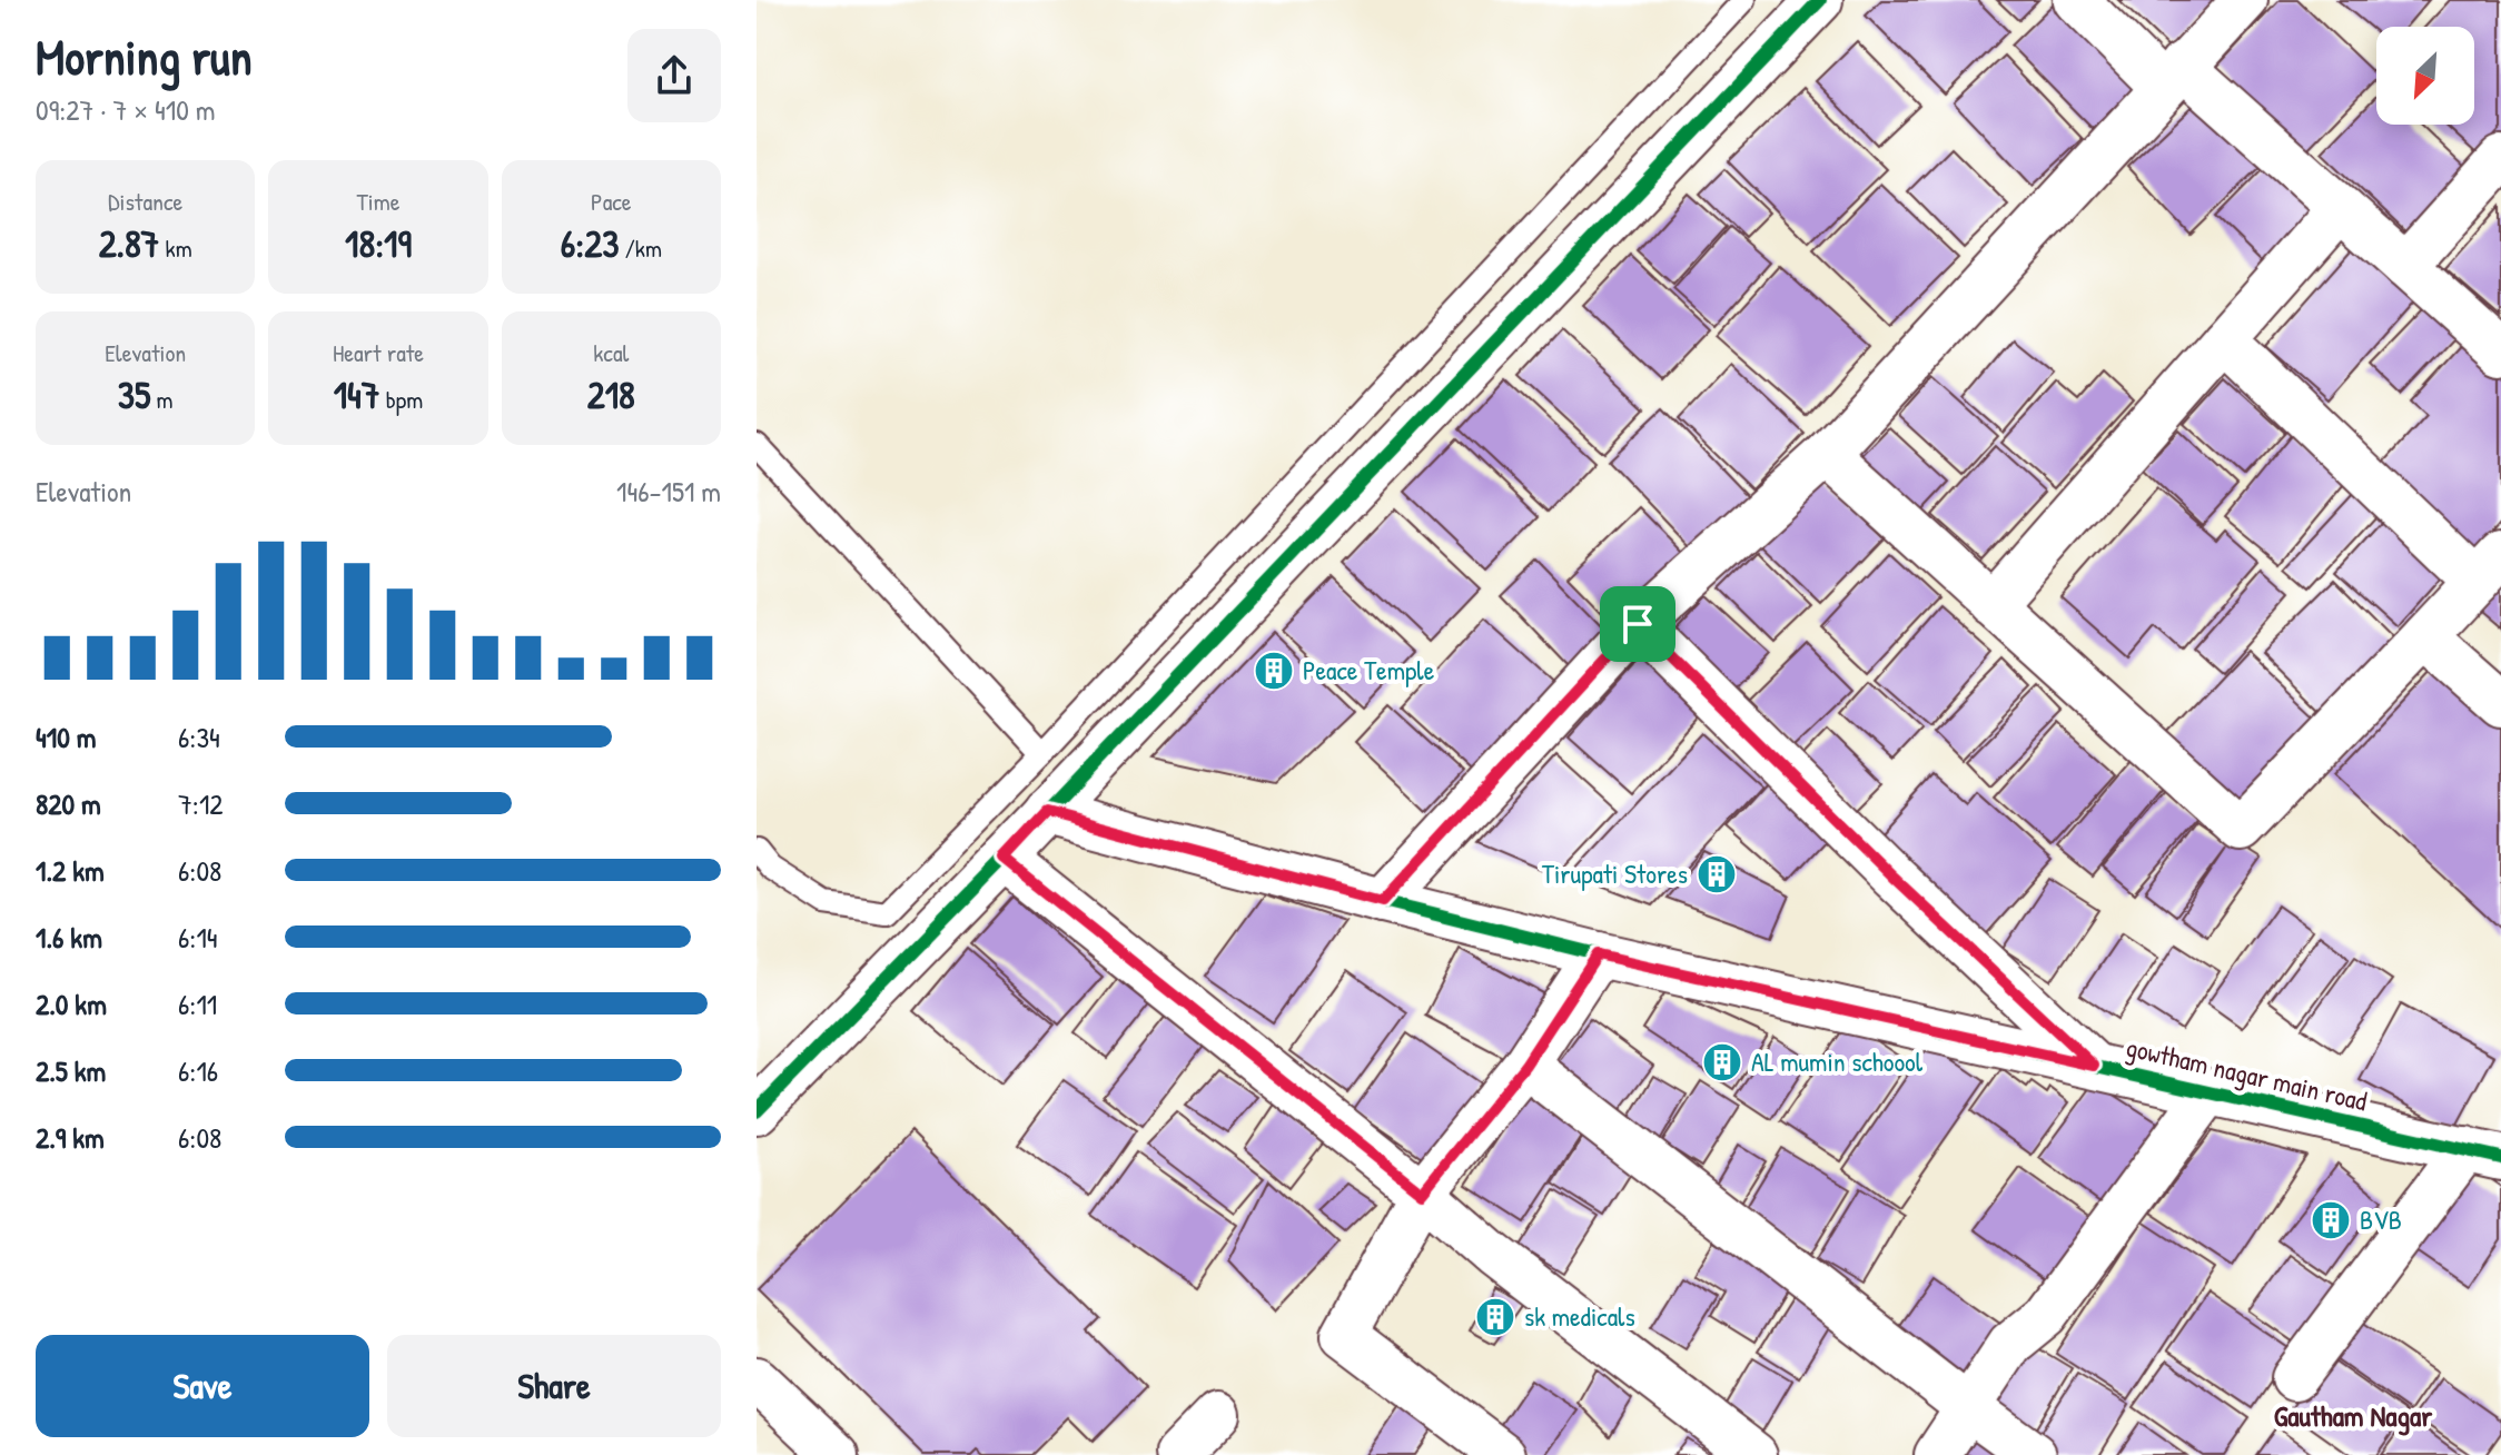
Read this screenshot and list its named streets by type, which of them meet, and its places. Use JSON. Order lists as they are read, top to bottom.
{
  "streets": {
    "street": ["gowtham nagar main road"]
  },
  "districts": ["Gautham Nagar"],
  "places": {
    "building": [
      "Peace Temple",
      "Tirupati Stores",
      "AL mumin schoool",
      "BVB",
      "sk medicals"
    ]
  },
  "north": "bottom left",
  "page": {
    "heading": ["Morning run", "09:27 · 7 × 410 m"],
    "stats": [
      ["Distance", "2.87 km"],
      ["Time", "18:19"],
      ["Pace", "6:23 /km"],
      ["Elevation", "35 m"],
      ["Heart rate", "147 bpm"],
      ["kcal", "218"]
    ],
    "chart": ["Elevation", "146–151 m"],
    "list": [
      {
        "name": "410 m",
        "note": "6:34"
      },
      {
        "name": "820 m",
        "note": "7:12"
      },
      {
        "name": "1.2 km",
        "note": "6:08"
      },
      {
        "name": "1.6 km",
        "note": "6:14"
      },
      {
        "name": "2.0 km",
        "note": "6:11"
      },
      {
        "name": "2.5 km",
        "note": "6:16"
      },
      {
        "name": "2.9 km",
        "note": "6:08"
      }
    ],
    "buttons": ["Save", "Share"]
  }
}
